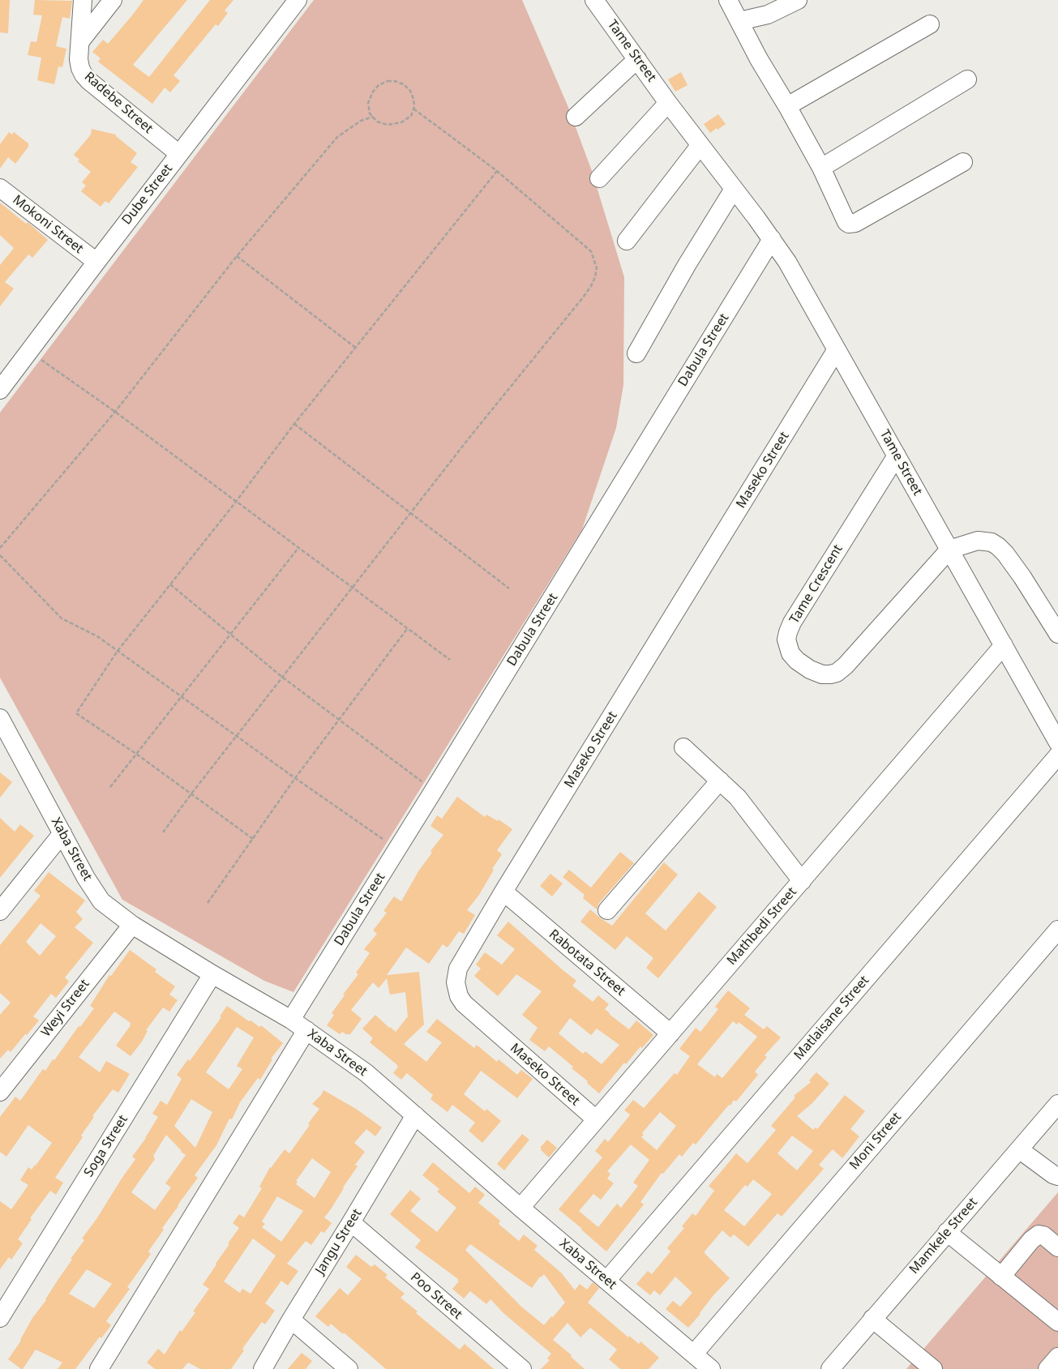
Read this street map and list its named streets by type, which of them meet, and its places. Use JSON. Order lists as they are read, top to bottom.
{
  "streets": {
    "street": [
      "Tame Street",
      "Radebe Street",
      "Dube Street",
      "Mokoni Street",
      "Dabula Street",
      "Maseko Street",
      "Tame Crescent",
      "Xaba Street",
      "Mathbedi Street",
      "Rabotata Street",
      "Weyi Street",
      "Matlaisane Street",
      "Moni Street",
      "Soga Street",
      "Mamkele Street",
      "Jangu Street",
      "Poo Street"
    ]
  },
  "crossings": [
    ["Tame Street", "Dabula Street"],
    ["Tame Street", "Maseko Street"],
    ["Tame Street", "Tame Crescent"],
    ["Tame Street", "Mathbedi Street"],
    ["Radebe Street", "Dube Street"],
    ["Dube Street", "Mokoni Street"],
    ["Dabula Street", "Xaba Street"],
    ["Maseko Street", "Mathbedi Street"],
    ["Maseko Street", "Rabotata Street"],
    ["Xaba Street", "Mathbedi Street"],
    ["Xaba Street", "Weyi Street"],
    ["Xaba Street", "Matlaisane Street"],
    ["Xaba Street", "Moni Street"],
    ["Xaba Street", "Soga Street"],
    ["Xaba Street", "Jangu Street"],
    ["Mathbedi Street", "Rabotata Street"],
    ["Jangu Street", "Poo Street"]
  ]
}
